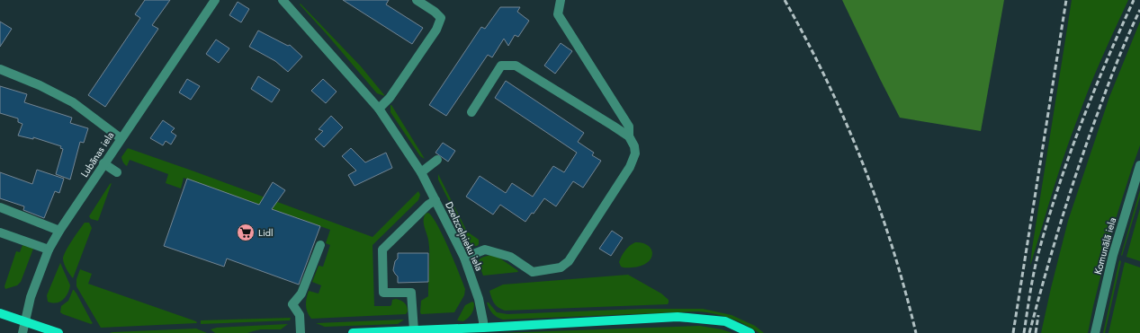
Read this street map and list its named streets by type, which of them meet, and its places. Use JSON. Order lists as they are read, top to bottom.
{
  "streets": {
    "street": ["Lubānas iela", "Dzelzceļnieku iela", "Komunālā iela"]
  },
  "places": {
    "supermarket": ["Lidl"]
  }
}
